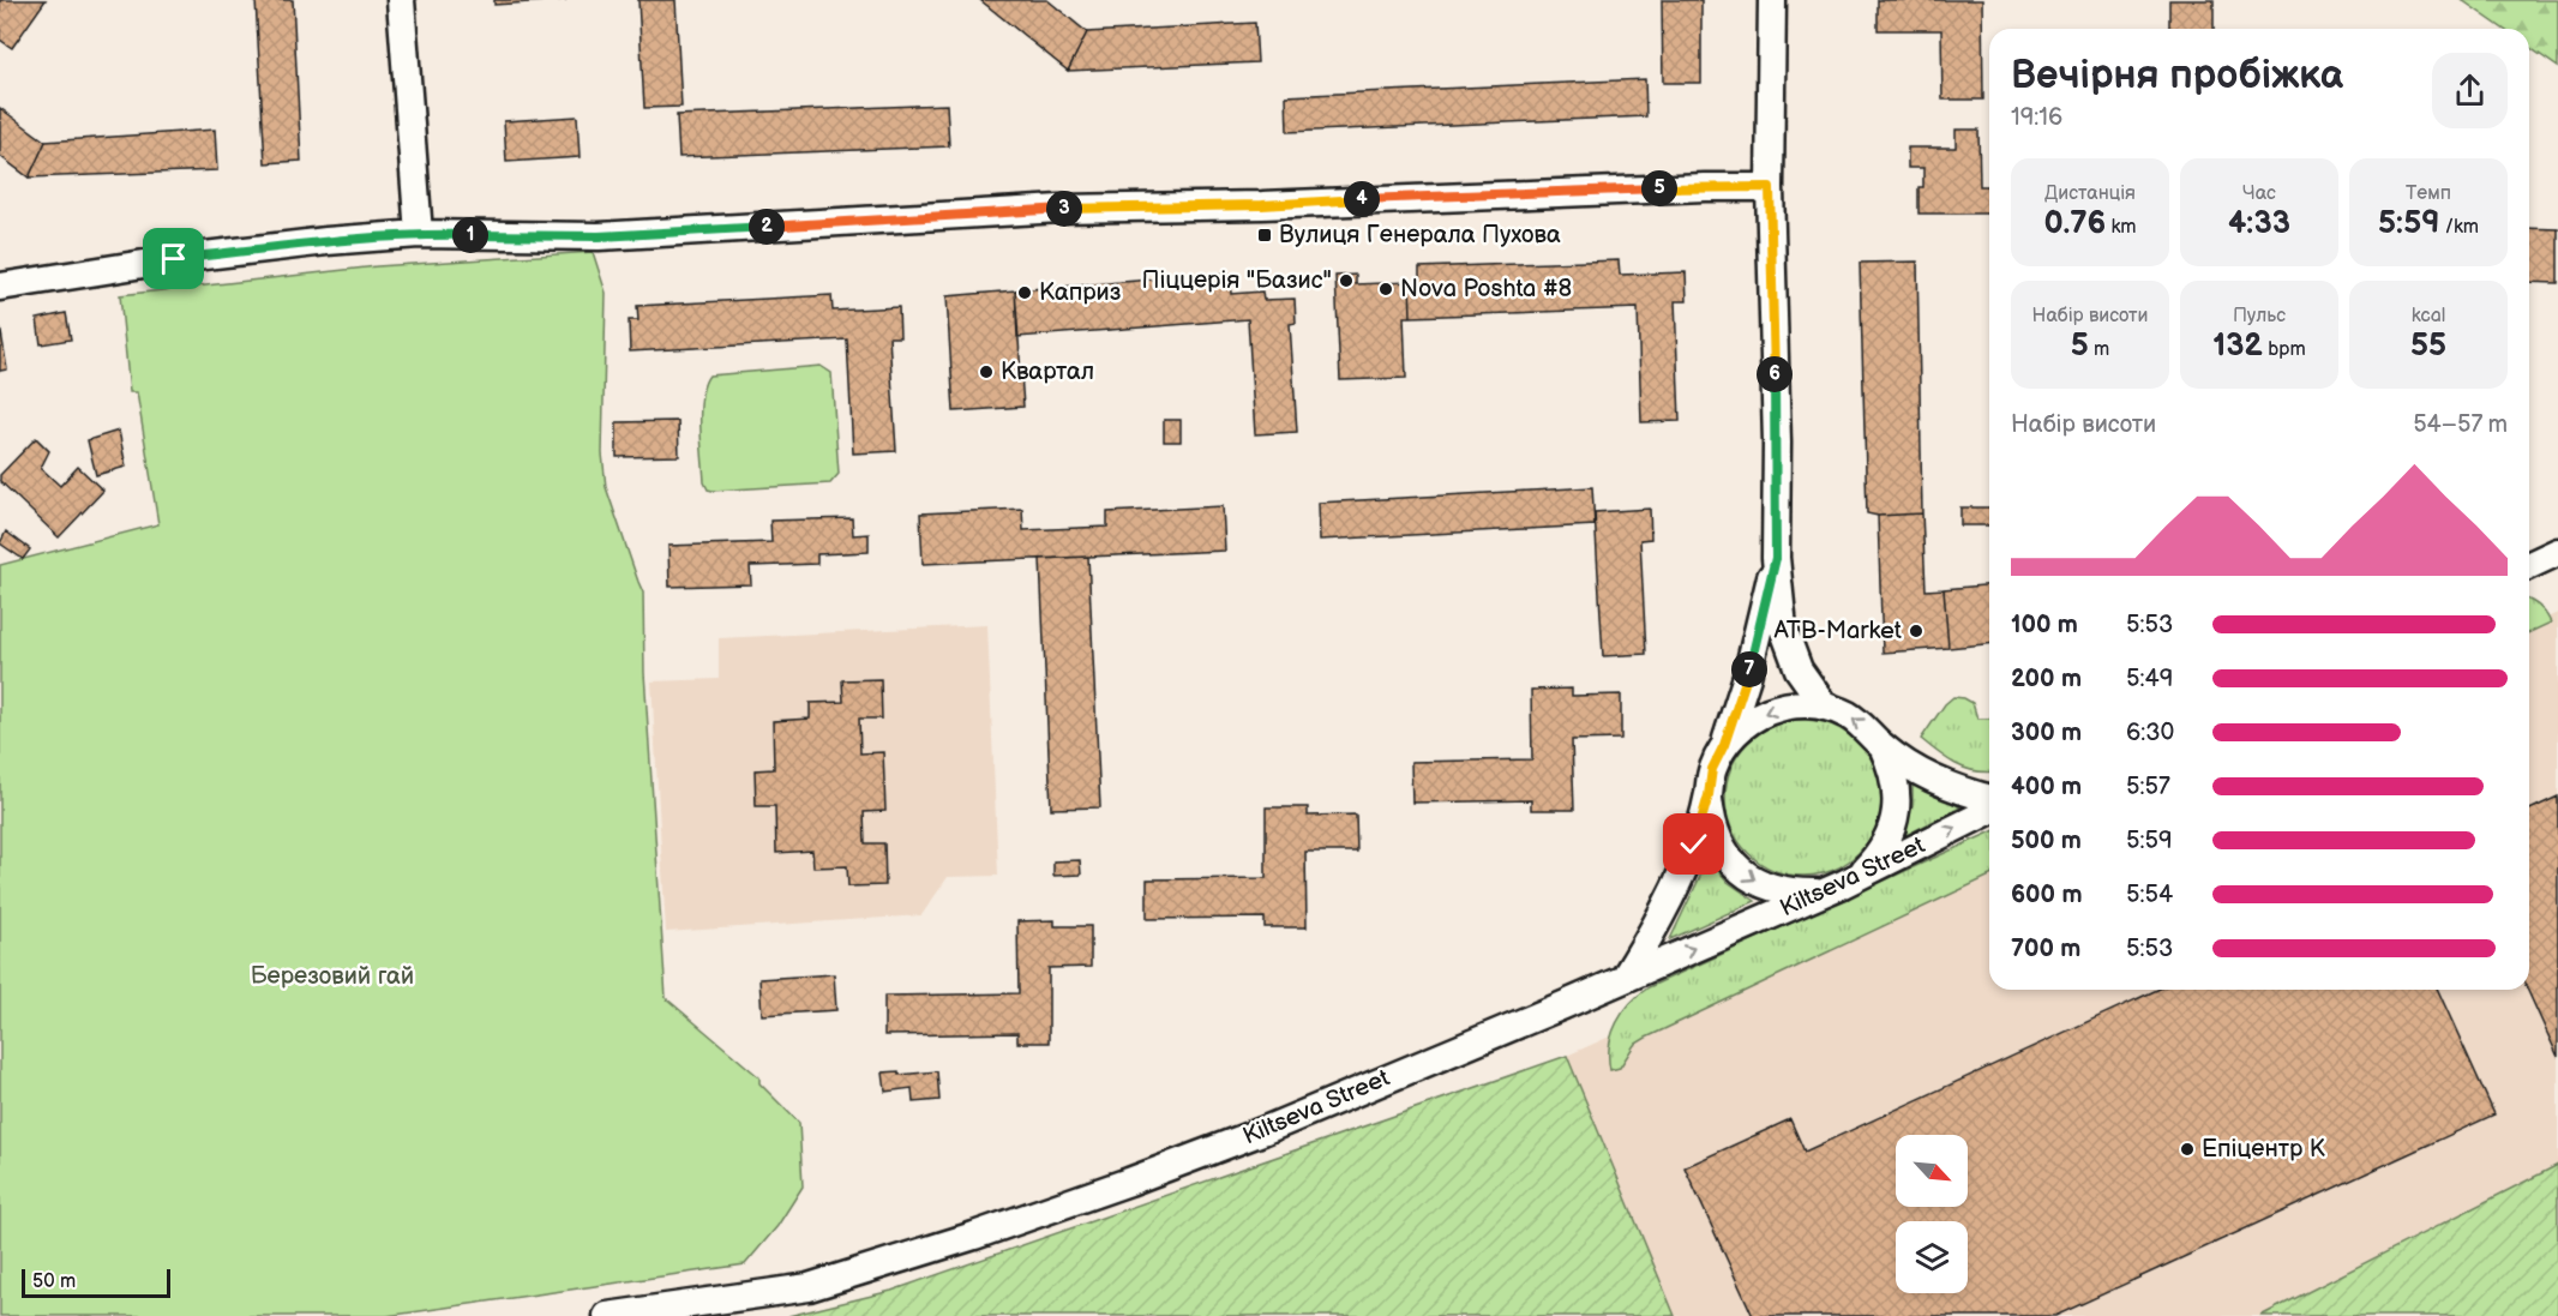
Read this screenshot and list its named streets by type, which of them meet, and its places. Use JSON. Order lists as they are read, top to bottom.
{
  "streets": {
    "main road": ["Kiltseva Street"]
  },
  "parks": ["Березовий гай"],
  "places": {
    "transit": ["Вулиця Генерала Пухова"],
    "other": [
      "Піццерія \"Базис\"",
      "Nova Poshta #8",
      "Каприз",
      "Квартал",
      "ATB-Market",
      "Епіцентр К"
    ]
  },
  "scale_bar": "50 m",
  "north": "bottom right",
  "page": {
    "heading": ["Вечірня пробіжка", "19:16"],
    "stats": [
      ["Дистанція", "0.76 km"],
      ["Час", "4:33"],
      ["Темп", "5:59 /km"],
      ["Набір висоти", "5 m"],
      ["Пульс", "132 bpm"],
      ["kcal", "55"]
    ],
    "pins": [
      "5",
      "4",
      "3",
      "2",
      "1",
      "6",
      "7"
    ],
    "chart": ["Набір висоти", "54–57 m"],
    "list": [
      {
        "name": "100 m",
        "note": "5:53"
      },
      {
        "name": "200 m",
        "note": "5:49"
      },
      {
        "name": "300 m",
        "note": "6:30"
      },
      {
        "name": "400 m",
        "note": "5:57"
      },
      {
        "name": "500 m",
        "note": "5:59"
      },
      {
        "name": "600 m",
        "note": "5:54"
      },
      {
        "name": "700 m",
        "note": "5:53"
      }
    ],
    "scale": "50 m"
  }
}
